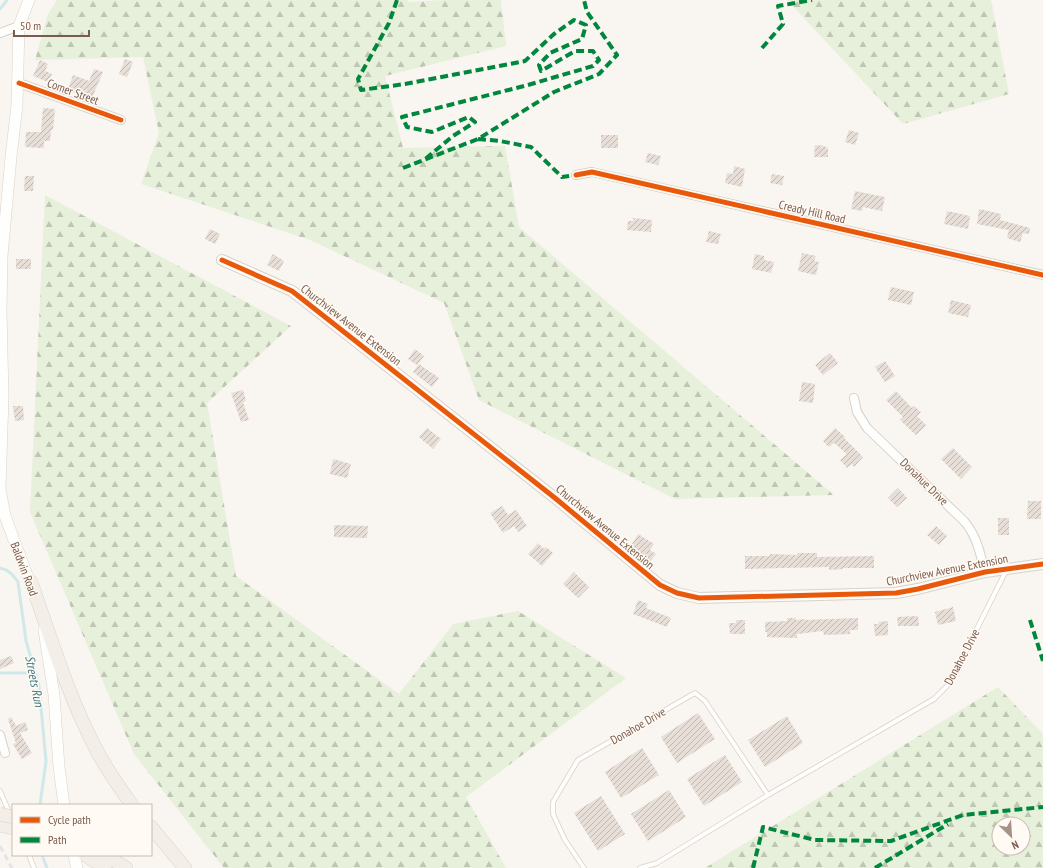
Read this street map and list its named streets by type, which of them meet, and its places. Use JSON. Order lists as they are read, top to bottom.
{
  "streets": {
    "main road": ["Baldwin Road"],
    "street": [
      "Comer Street",
      "Cready Hill Road",
      "Churchview Avenue Extension",
      "Donahue Drive"
    ],
    "lane": ["Donahoe Drive"]
  },
  "crossings": [
    ["Comer Street", "Baldwin Road"],
    ["Churchview Avenue Extension", "Donahue Drive"],
    ["Churchview Avenue Extension", "Donahoe Drive"]
  ],
  "water": ["Streets Run"],
  "legend": ["Cycle path", "Path"],
  "scale_bar": "50 m",
  "north": "bottom right"
}
